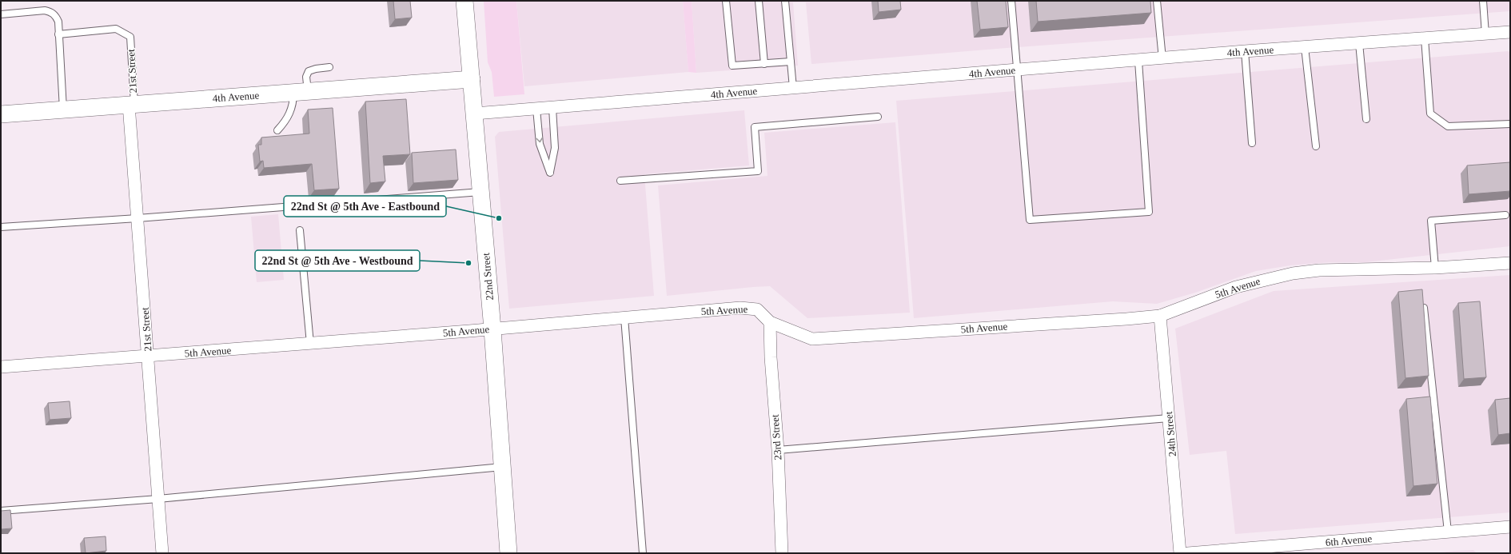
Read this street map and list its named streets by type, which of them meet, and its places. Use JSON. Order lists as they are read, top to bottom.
{
  "streets": {
    "street": [
      "4th Avenue",
      "21st Street",
      "22nd Street",
      "5th Avenue",
      "24th Street",
      "23rd Street",
      "6th Avenue"
    ]
  },
  "crossings": [
    ["4th Avenue", "21st Street"],
    ["4th Avenue", "22nd Street"],
    ["21st Street", "5th Avenue"],
    ["22nd Street", "5th Avenue"],
    ["5th Avenue", "24th Street"],
    ["5th Avenue", "23rd Street"]
  ],
  "places": ["22nd St @ 5th Ave - Eastbound", "22nd St @ 5th Ave - Westbound"]
}
